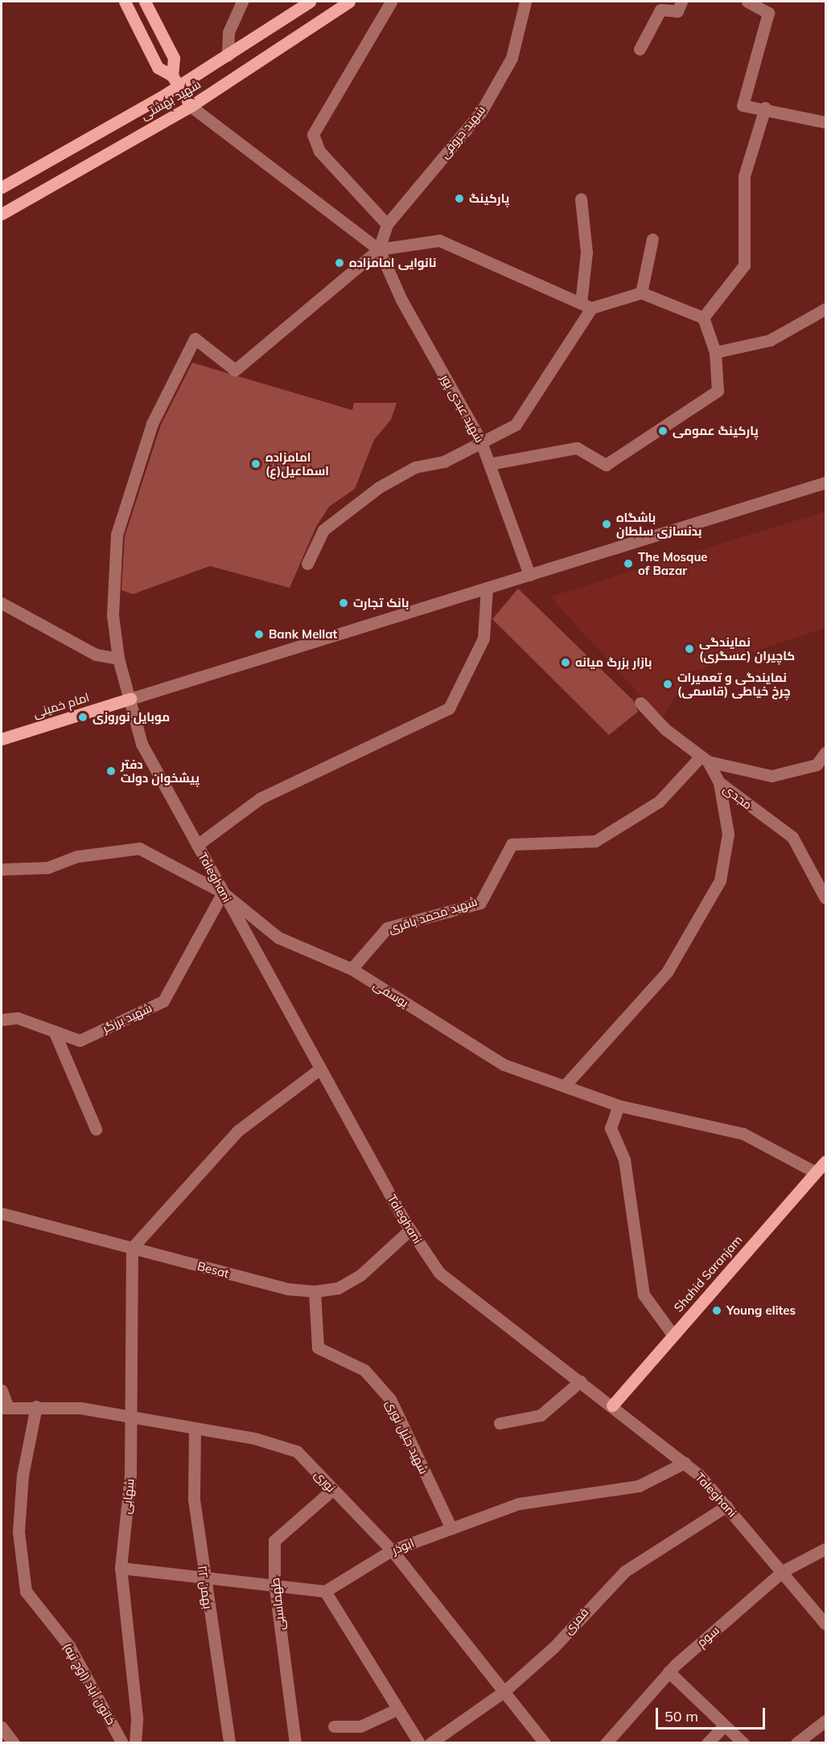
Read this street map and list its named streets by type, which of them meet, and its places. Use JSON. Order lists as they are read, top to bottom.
{
  "streets": {
    "main road": ["شهید بهشتی", "امام خمینی", "Shahid Saranjam"],
    "street": [
      "شهید جروقی",
      "شهید عبدی پور",
      "مجدی",
      "Taleghani",
      "شهید محمد باقری",
      "یوسفی",
      "شهید برزگر",
      "Besat",
      "شهید جلیل نوری",
      "نوری",
      "شهابی",
      "ابوذر",
      "۲۲ بهمن",
      "طهماسبی",
      "قمری",
      "سوم",
      "خاتون آباد (اوچ تپه)"
    ]
  },
  "crossings": [
    ["شهید عبدی پور", "Taleghani"],
    ["امام خمینی", "Taleghani"],
    ["مجدی", "شهید محمد باقری"],
    ["Taleghani", "یوسفی"],
    ["Taleghani", "شهید برزگر"],
    ["Taleghani", "Besat"],
    ["Taleghani", "Shahid Saranjam"],
    ["Taleghani", "ابوذر"],
    ["Taleghani", "قمری"],
    ["Taleghani", "سوم"],
    ["شهید محمد باقری", "یوسفی"],
    ["یوسفی", "شهید برزگر"],
    ["یوسفی", "Shahid Saranjam"],
    ["Besat", "شهید جلیل نوری"],
    ["Besat", "شهابی"],
    ["شهید جلیل نوری", "ابوذر"],
    ["نوری", "شهابی"],
    ["نوری", "ابوذر"],
    ["نوری", "۲۲ بهمن"],
    ["نوری", "طهماسبی"],
    ["نوری", "قمری"],
    ["نوری", "خاتون آباد (اوچ تپه)"]
  ],
  "places": [
    "پارکینگ",
    "نانوایی امامزاده",
    "پارکینگ عمومی",
    "امامزاده اسماعیل(ع)",
    "باشگاه بدنسازی سلطان",
    "The Mosque of Bazar",
    "بانک تجارت",
    "Bank Mellat",
    "نمایندگی کاچیران (عسگری)",
    "بازار بزرگ میانه",
    "نمایندگی و تعمیرات چرخ خیاطی (قاسمی)",
    "موبایل نوروزی",
    "دفتر پیشخوان دولت",
    "Young elites"
  ],
  "scale_bar": "50 m"
}
